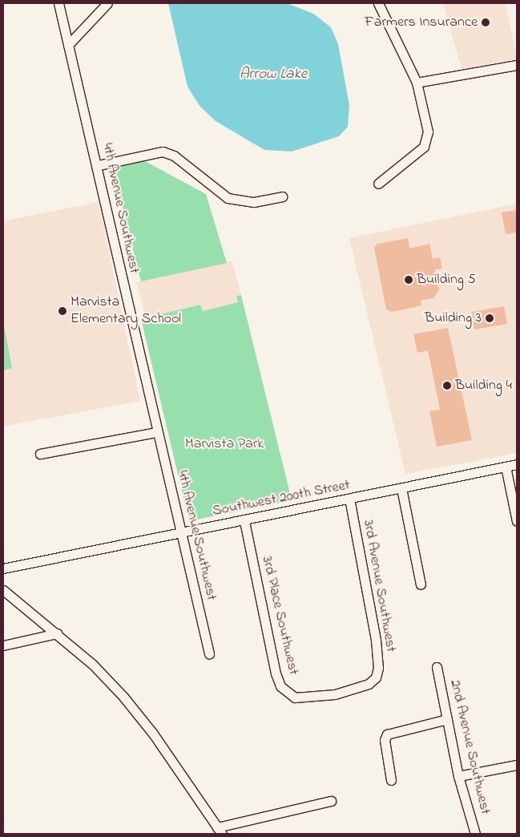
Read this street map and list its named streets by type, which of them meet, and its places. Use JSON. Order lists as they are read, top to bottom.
{
  "streets": {
    "street": [
      "4th Avenue Southwest",
      "Southwest 200th Street",
      "3rd Avenue Southwest",
      "3rd Place Southwest",
      "2nd Avenue Southwest"
    ]
  },
  "crossings": [
    ["4th Avenue Southwest", "Southwest 200th Street"],
    ["Southwest 200th Street", "3rd Avenue Southwest"],
    ["Southwest 200th Street", "3rd Place Southwest"],
    ["3rd Avenue Southwest", "3rd Place Southwest"]
  ],
  "water": ["Arrow Lake"],
  "parks": ["Marvista Park"],
  "places": [
    "Farmers Insurance",
    "Building 5",
    "Marvista Elementary School",
    "Building 3",
    "Building 4"
  ]
}
